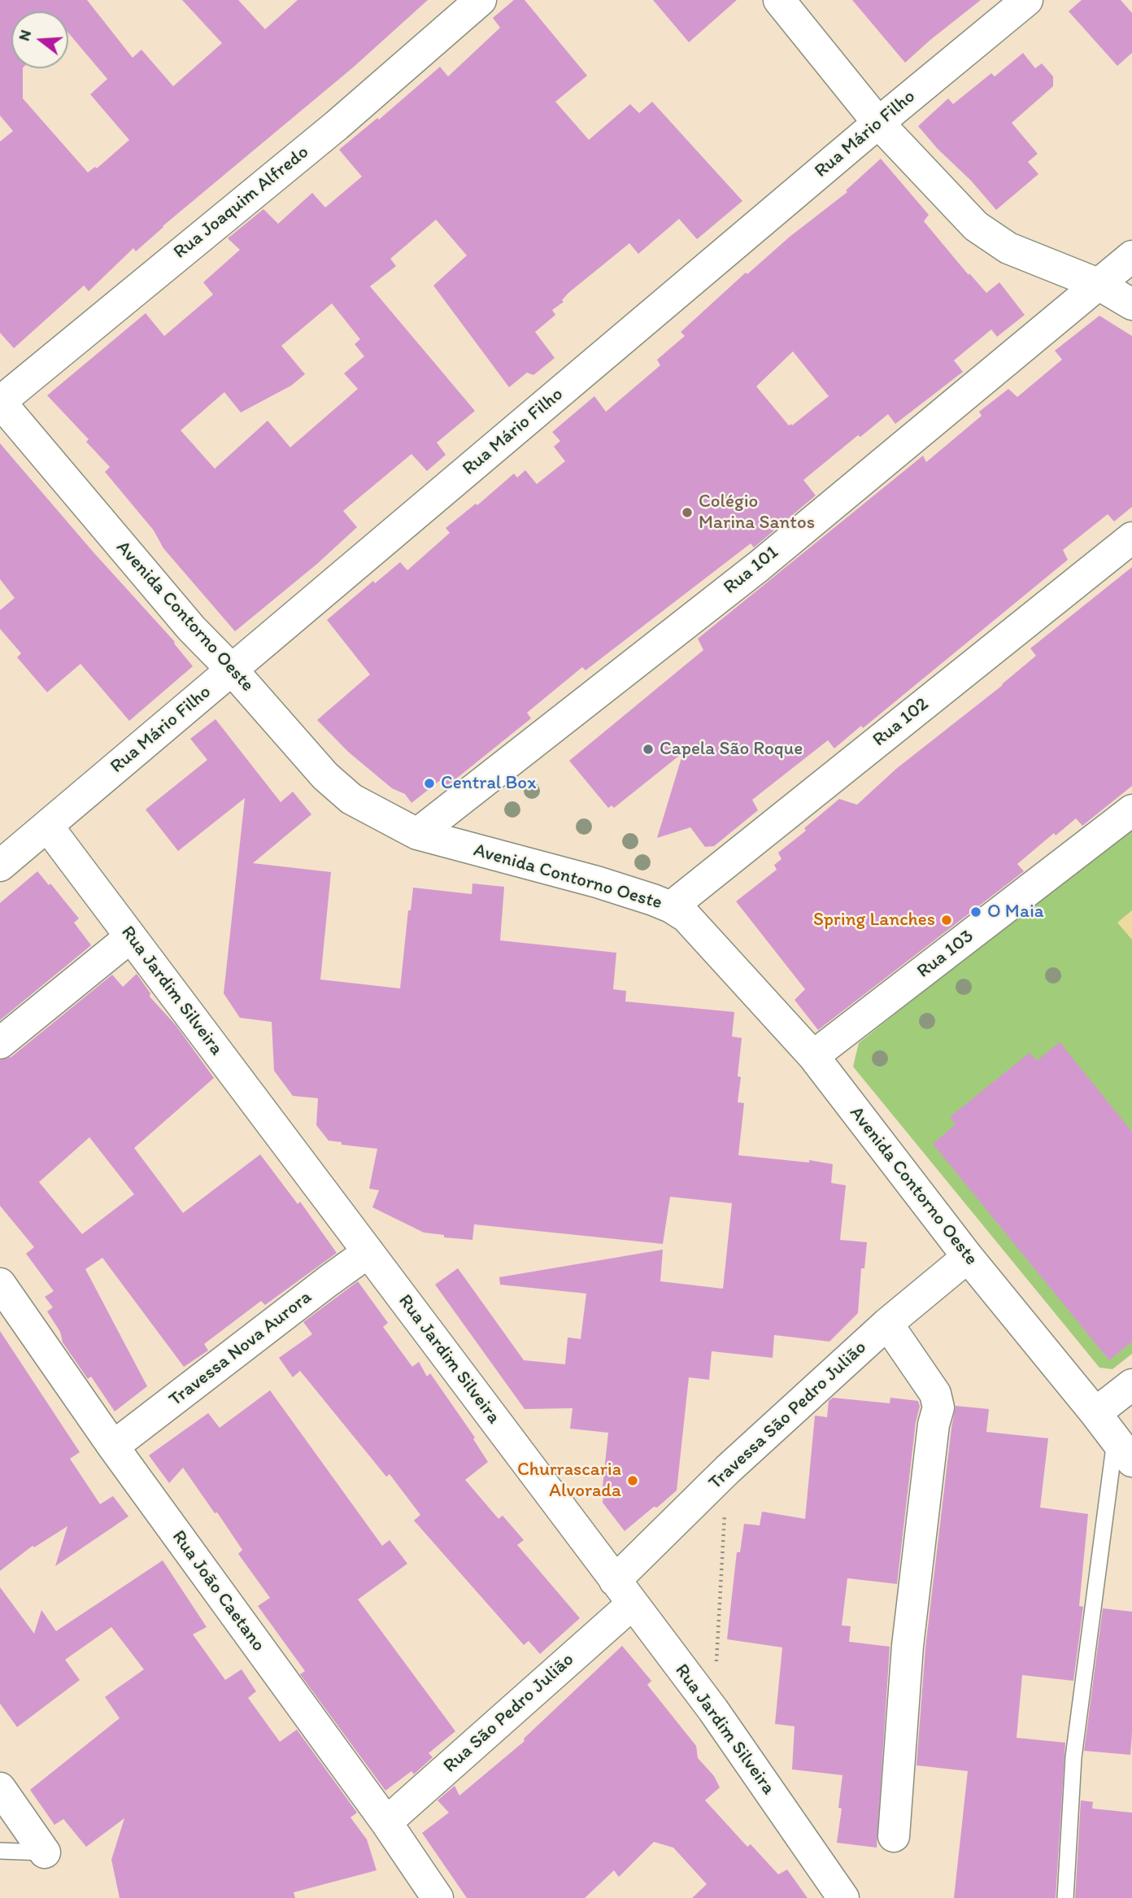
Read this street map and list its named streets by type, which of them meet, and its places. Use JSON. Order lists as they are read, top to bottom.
{
  "streets": {
    "street": [
      "Rua Mário Filho",
      "Rua Joaquim Alfredo",
      "Rua 101",
      "Avenida Contorno Oeste",
      "Rua 102",
      "Rua 103",
      "Rua Jardim Silveira",
      "Travessa Nova Aurora",
      "Travessa São Pedro Julião",
      "Rua João Caetano",
      "Rua São Pedro Julião"
    ]
  },
  "crossings": [
    ["Rua Mário Filho", "Avenida Contorno Oeste"],
    ["Rua Mário Filho", "Rua Jardim Silveira"],
    ["Rua Joaquim Alfredo", "Avenida Contorno Oeste"],
    ["Rua 101", "Avenida Contorno Oeste"],
    ["Avenida Contorno Oeste", "Rua 102"],
    ["Avenida Contorno Oeste", "Rua 103"],
    ["Avenida Contorno Oeste", "Travessa São Pedro Julião"],
    ["Rua Jardim Silveira", "Travessa Nova Aurora"],
    ["Rua Jardim Silveira", "Travessa São Pedro Julião"],
    ["Rua Jardim Silveira", "Rua São Pedro Julião"],
    ["Travessa Nova Aurora", "Rua João Caetano"],
    ["Travessa São Pedro Julião", "Rua São Pedro Julião"],
    ["Rua João Caetano", "Rua São Pedro Julião"]
  ],
  "places": [
    "Colégio Marina Santos",
    "Capela São Roque",
    "Central Box",
    "O Maia",
    "Spring Lanches",
    "Churrascaria Alvorada"
  ],
  "north": "left"
}
